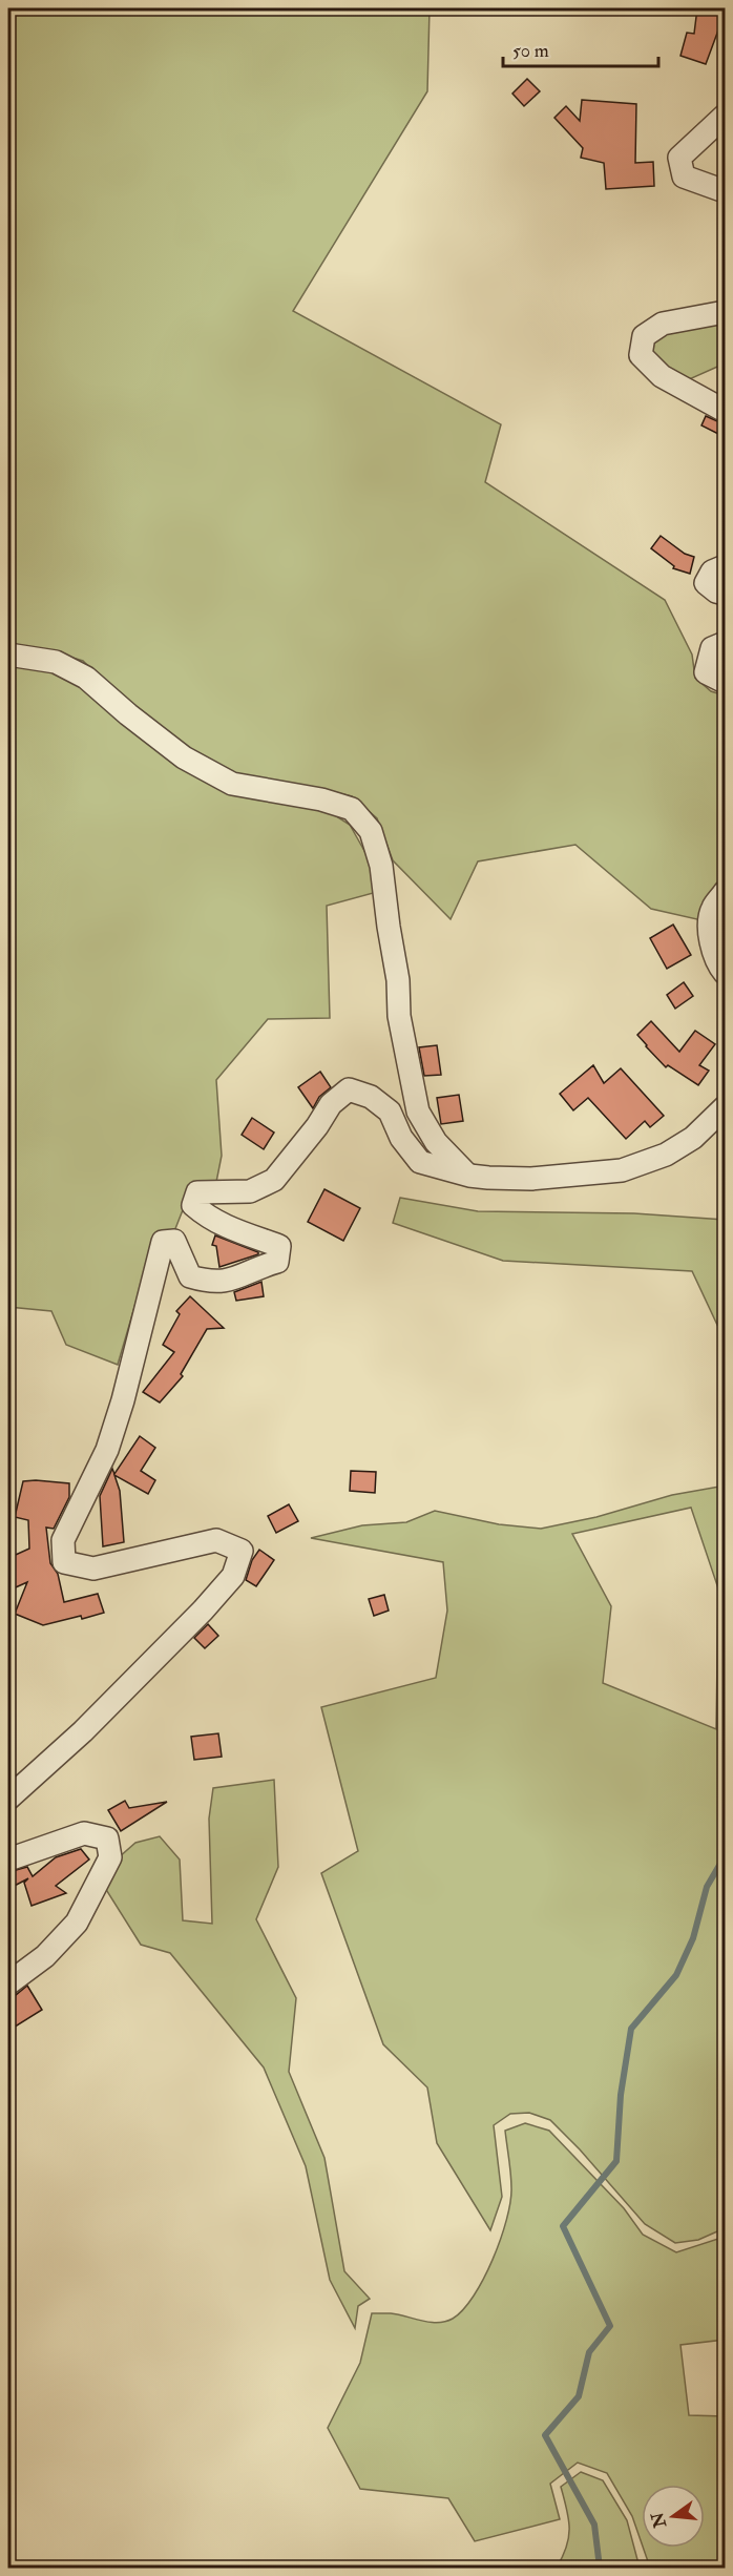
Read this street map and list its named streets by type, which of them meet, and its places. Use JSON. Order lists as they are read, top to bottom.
{
  "scale_bar": "50 m",
  "north": "left"
}
